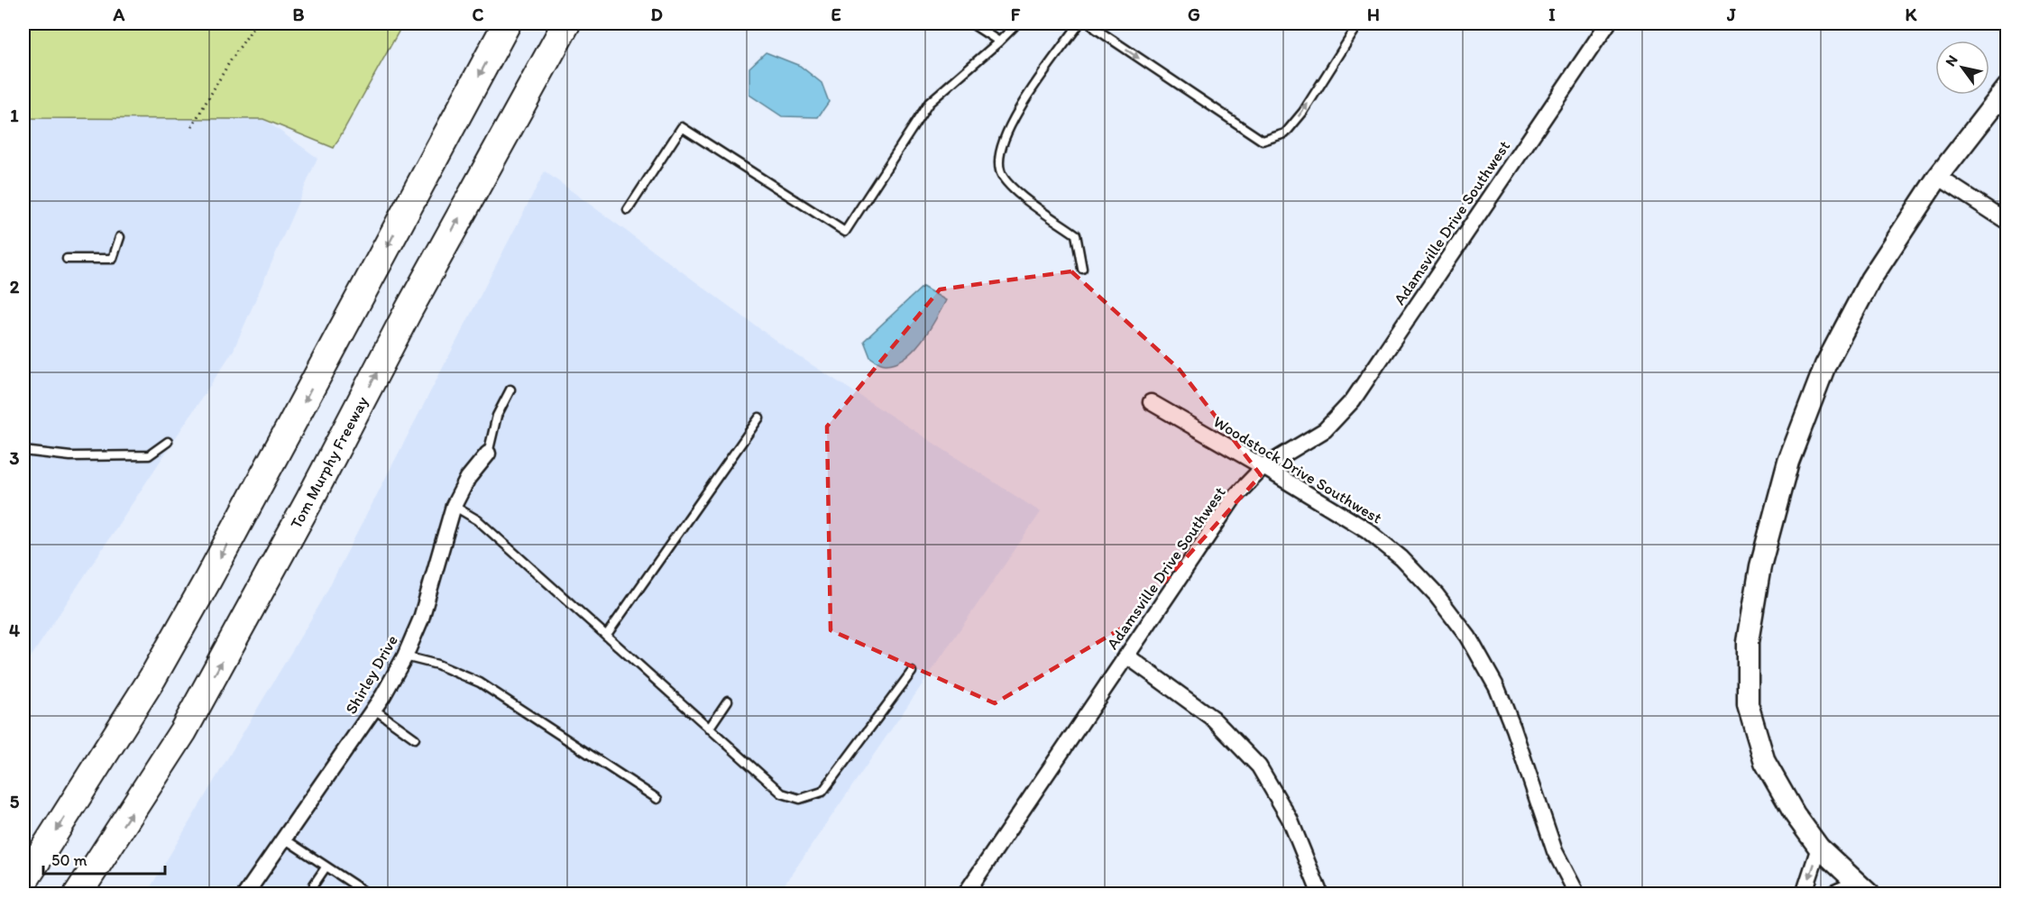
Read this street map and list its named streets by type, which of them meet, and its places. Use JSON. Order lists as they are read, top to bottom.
{
  "streets": {
    "highway": ["Tom Murphy Freeway"],
    "street": ["Adamsville Drive Southwest", "Woodstock Drive Southwest", "Shirley Drive"]
  },
  "crossings": [
    ["Adamsville Drive Southwest", "Woodstock Drive Southwest"]
  ],
  "scale_bar": "50 m",
  "north": "top left",
  "grid": {
    "columns": [
      "A",
      "B",
      "C",
      "D",
      "E",
      "F",
      "G",
      "H",
      "I",
      "J",
      "K"
    ],
    "rows": [
      "1",
      "2",
      "3",
      "4",
      "5"
    ]
  }
}
